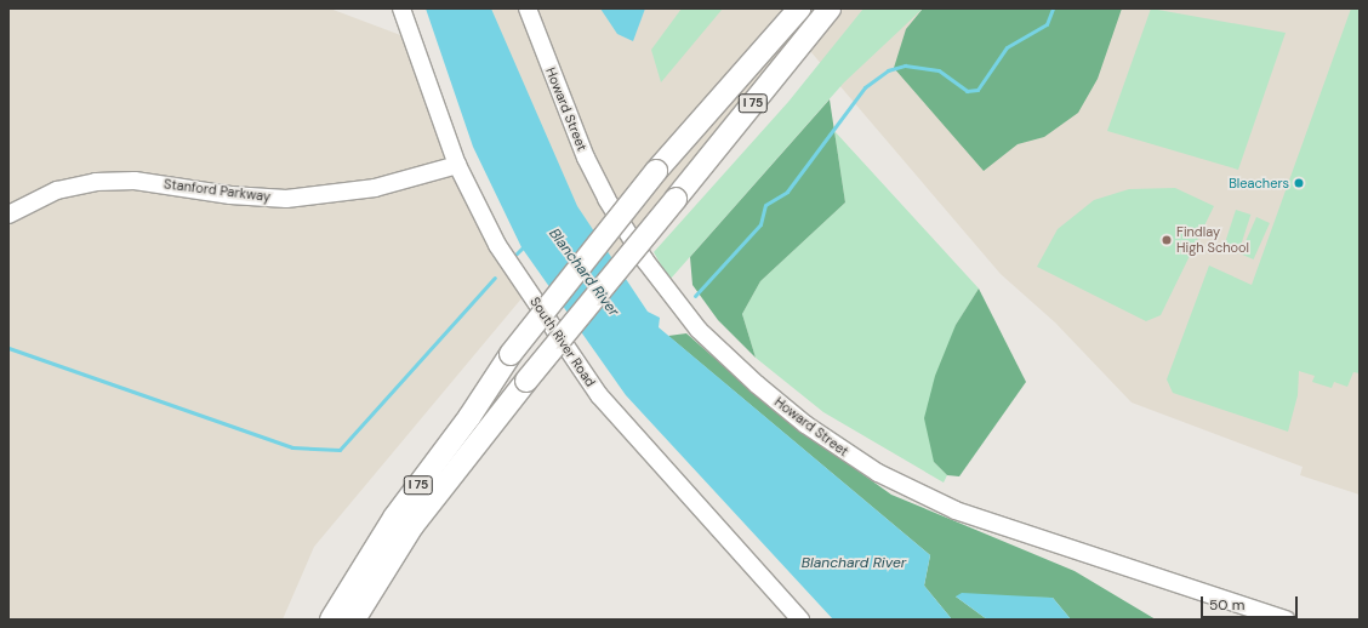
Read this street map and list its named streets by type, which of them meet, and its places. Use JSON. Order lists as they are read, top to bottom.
{
  "streets": {
    "highway": ["I 75"],
    "street": ["Howard Street", "Stanford Parkway", "South River Road"]
  },
  "crossings": [
    ["Stanford Parkway", "South River Road"]
  ],
  "water": ["Blanchard River"],
  "places": ["Bleachers", "Findlay High School"],
  "scale_bar": "50 m"
}
